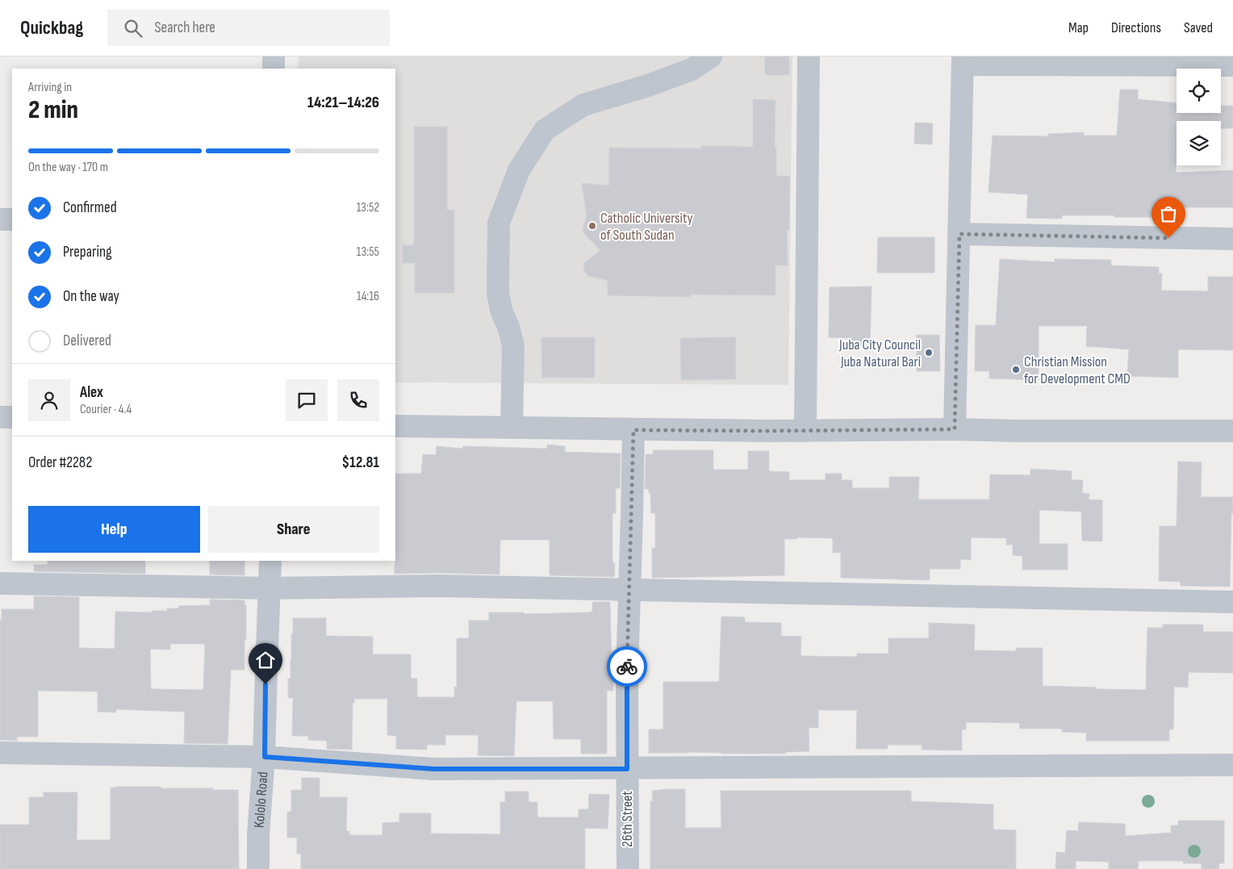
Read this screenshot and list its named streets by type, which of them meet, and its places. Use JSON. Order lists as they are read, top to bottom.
{
  "streets": {
    "street": ["Kololo Road", "26th Street"]
  },
  "places": ["Catholic University of South Sudan", "Juba City Council Juba Natural Bari", "Christian Mission for Development CMD"],
  "page": {
    "header": "Quickbag",
    "search": "Search here",
    "nav": ["Map", "Directions", "Saved"],
    "heading": ["2 min", "Arriving in", "14:21–14:26"],
    "panel": [
      "Alex",
      "Courier · 4.4",
      "Order #2282",
      "$12.81"
    ],
    "bar": "On the way · 170 m",
    "list": [
      ["Confirmed", "13:52"],
      ["Preparing", "13:55"],
      ["On the way", "14:16"],
      "Delivered"
    ],
    "buttons": ["Help", "Share"]
  }
}
